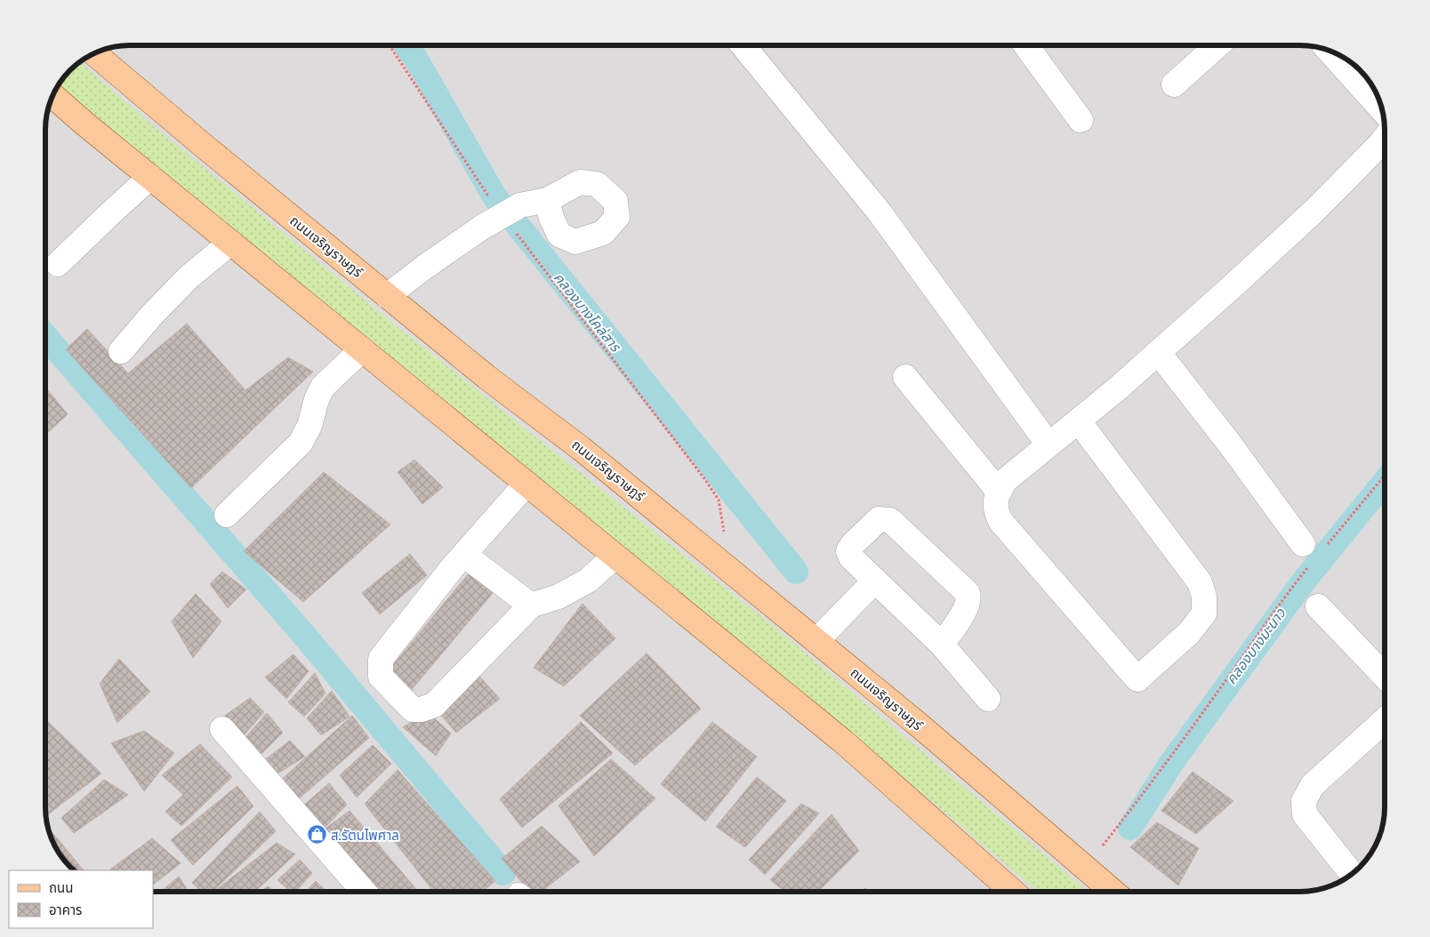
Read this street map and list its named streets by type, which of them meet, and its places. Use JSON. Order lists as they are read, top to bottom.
{
  "streets": {
    "main road": ["ถนนเจริญราษฎร์"]
  },
  "water": ["คลองบางโคล่สาร", "คลองบางมะนาว"],
  "places": {
    "shop": ["ส.รัตนไพศาล"]
  },
  "legend": ["ถนน", "อาคาร"]
}
